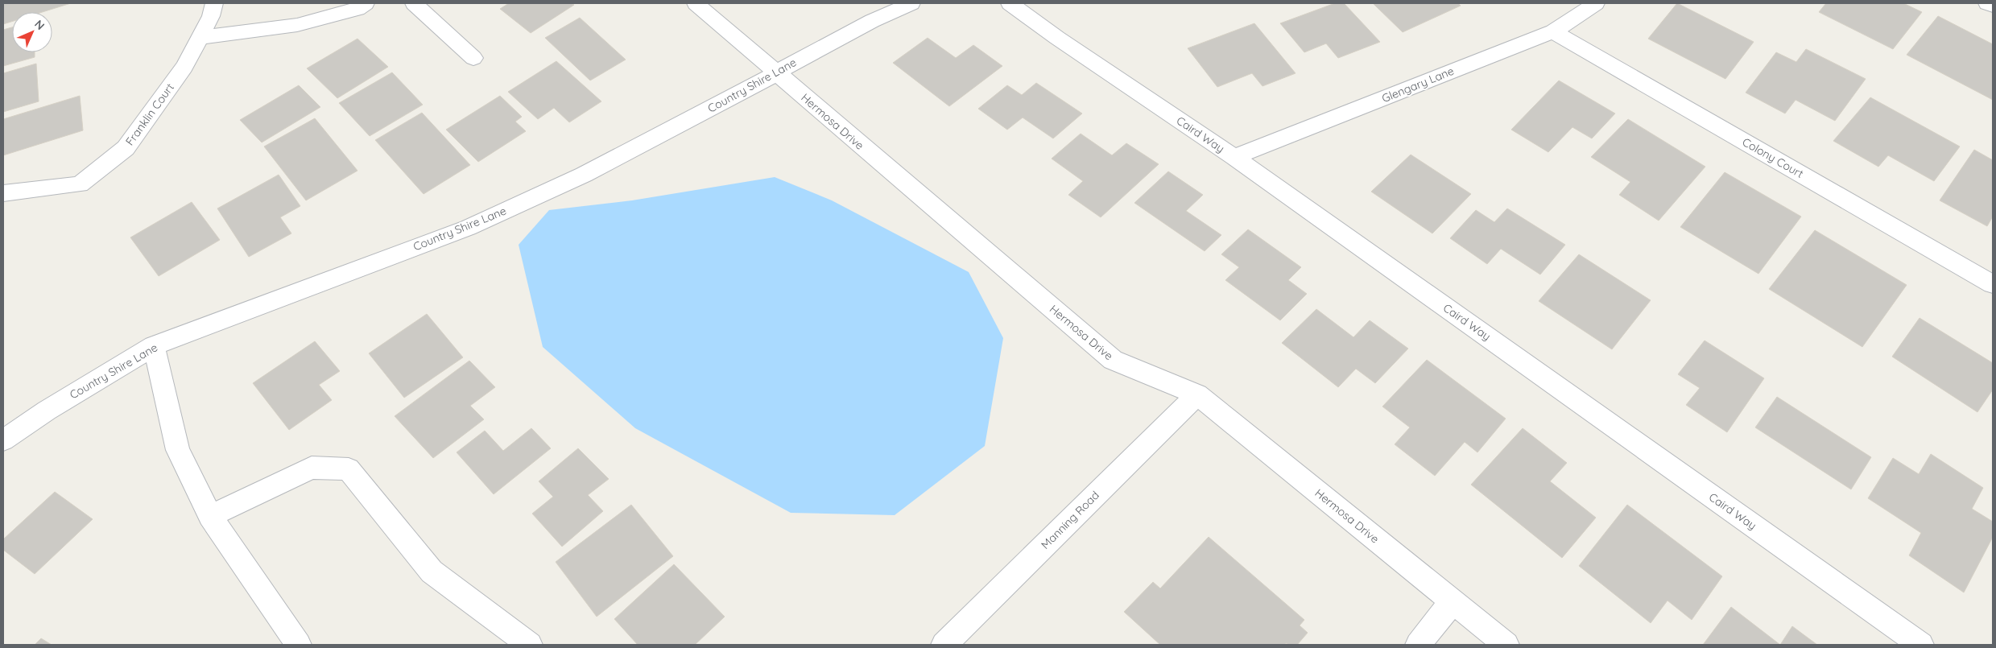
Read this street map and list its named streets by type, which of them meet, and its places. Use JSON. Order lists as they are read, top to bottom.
{
  "streets": {
    "street": [
      "Glengary Lane",
      "Country Shire Lane",
      "Franklin Court",
      "Hermosa Drive",
      "Caird Way",
      "Colony Court",
      "Manning Road"
    ]
  },
  "crossings": [
    ["Glengary Lane", "Caird Way"],
    ["Glengary Lane", "Colony Court"],
    ["Country Shire Lane", "Hermosa Drive"],
    ["Hermosa Drive", "Manning Road"]
  ],
  "north": "top right"
}
